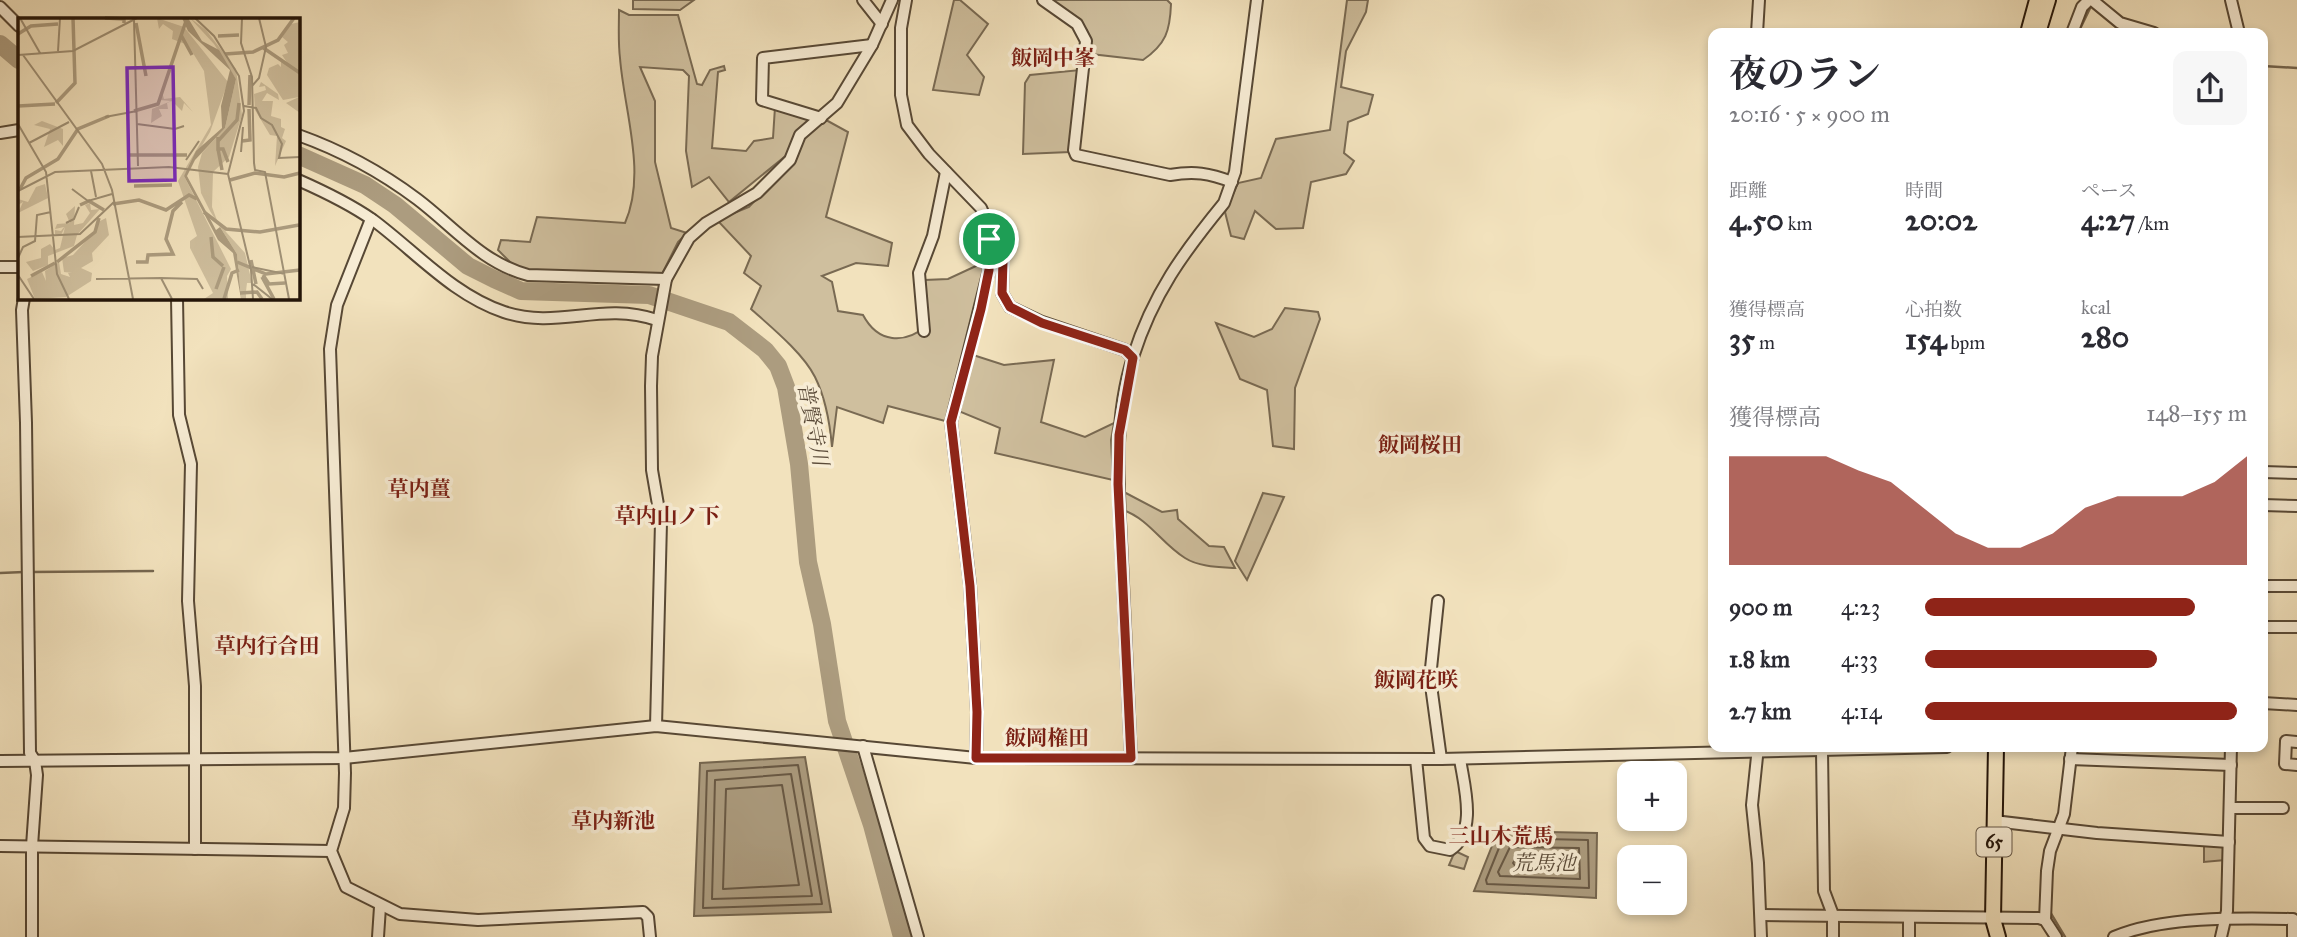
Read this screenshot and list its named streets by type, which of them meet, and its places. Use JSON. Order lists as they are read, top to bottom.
{
  "streets": {
    "main road": ["65"]
  },
  "districts": [
    "飯岡中峯",
    "飯岡桜田",
    "草内薑",
    "草内山ノ下",
    "草内行合田",
    "飯岡花咲",
    "飯岡権田",
    "草内新池",
    "三山木荒馬"
  ],
  "water": ["普賢寺川", "荒馬池"],
  "page": {
    "heading": ["夜のラン", "20:16 · 5 × 900 m"],
    "stats": [
      ["距離", "4.50 km"],
      ["時間", "20:02"],
      ["ペース", "4:27 /km"],
      ["獲得標高", "35 m"],
      ["心拍数", "154 bpm"],
      ["kcal", "280"]
    ],
    "chart": ["獲得標高", "148–155 m"],
    "list": [
      {
        "name": "900 m",
        "note": "4:23"
      },
      {
        "name": "1.8 km",
        "note": "4:33"
      },
      {
        "name": "2.7 km",
        "note": "4:14"
      }
    ],
    "map_buttons": ["+", "−"]
  }
}
